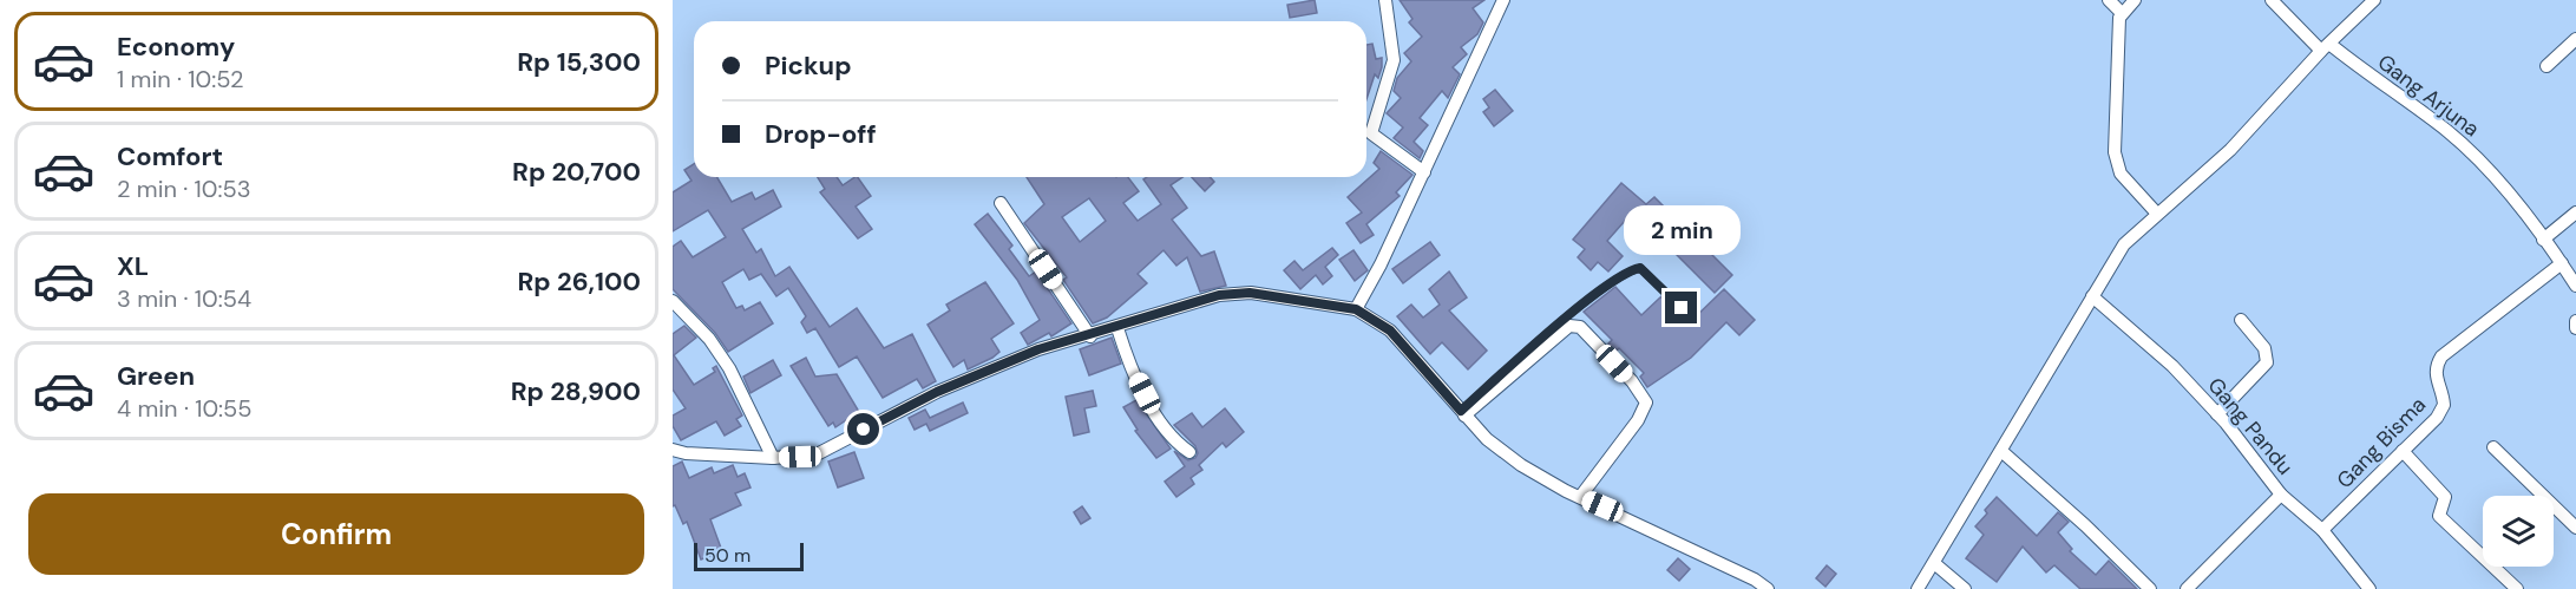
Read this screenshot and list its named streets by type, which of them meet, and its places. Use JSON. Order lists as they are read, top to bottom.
{
  "streets": {
    "street": ["Gang Arjuna", "Gang Pandu", "Gang Bisma"]
  },
  "crossings": [
    ["Gang Arjuna", "Gang Bisma"],
    ["Gang Pandu", "Gang Bisma"]
  ],
  "scale_bar": "50 m",
  "page": {
    "list": [
      {
        "name": "Economy",
        "note": "1 min · 10:52",
        "value": "Rp 15,300"
      },
      {
        "name": "Comfort",
        "note": "2 min · 10:53",
        "value": "Rp 20,700"
      },
      {
        "name": "XL",
        "note": "3 min · 10:54",
        "value": "Rp 26,100"
      },
      {
        "name": "Green",
        "note": "4 min · 10:55",
        "value": "Rp 28,900"
      }
    ],
    "banner": ["Pickup", "Drop-off"],
    "bubble": "2 min",
    "buttons": "Confirm",
    "scale": "50 m"
  }
}
